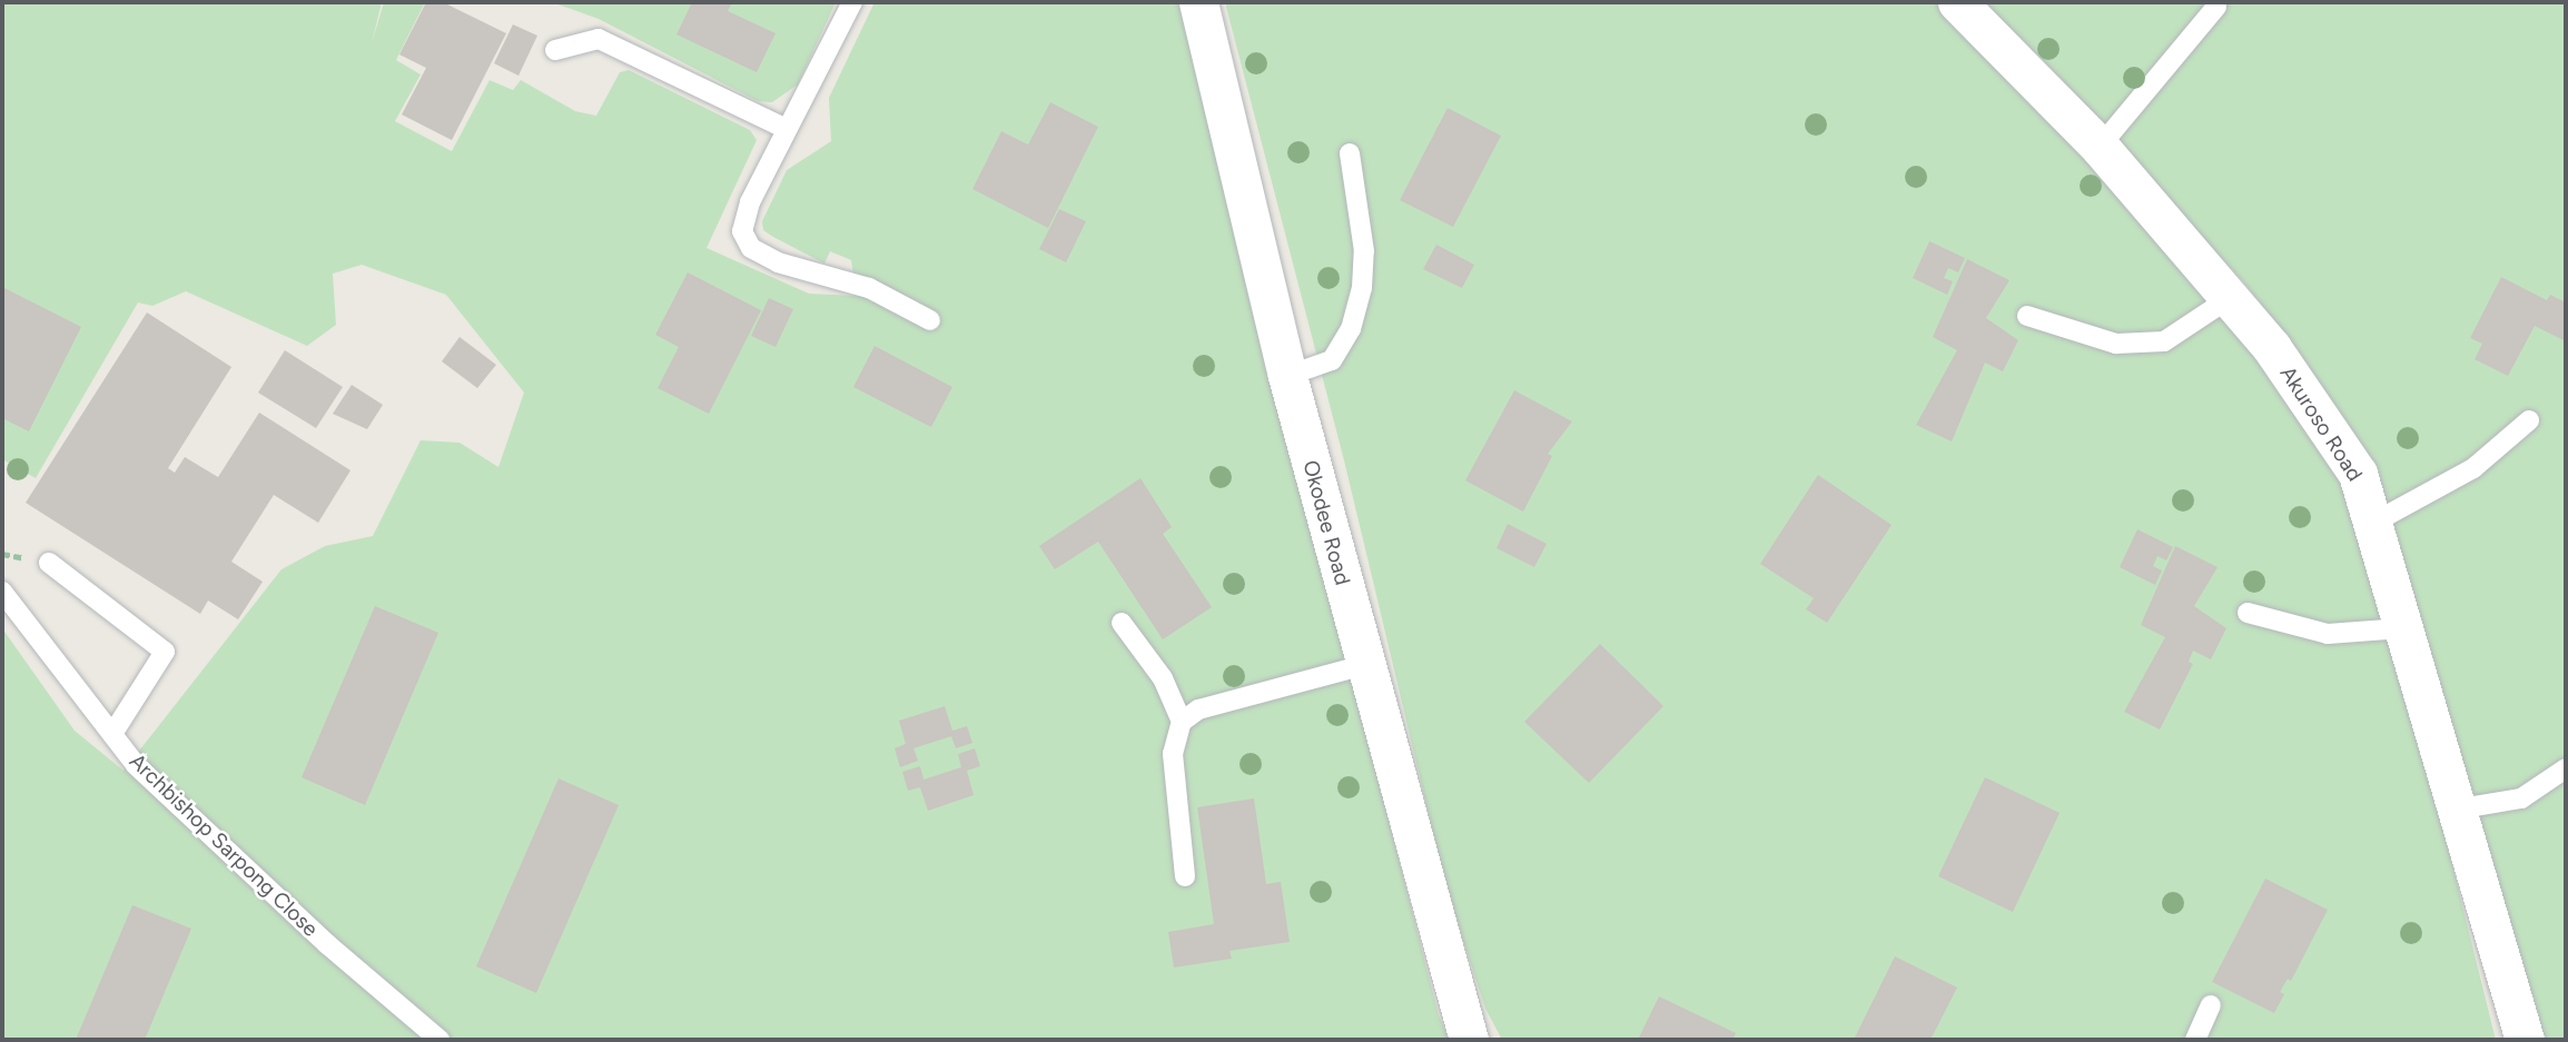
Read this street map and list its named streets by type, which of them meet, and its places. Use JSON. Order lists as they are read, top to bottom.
{
  "streets": {
    "street": ["Akuroso Road", "Okodee Road"],
    "lane": ["Archbishop Sarpong Close"]
  }
}
